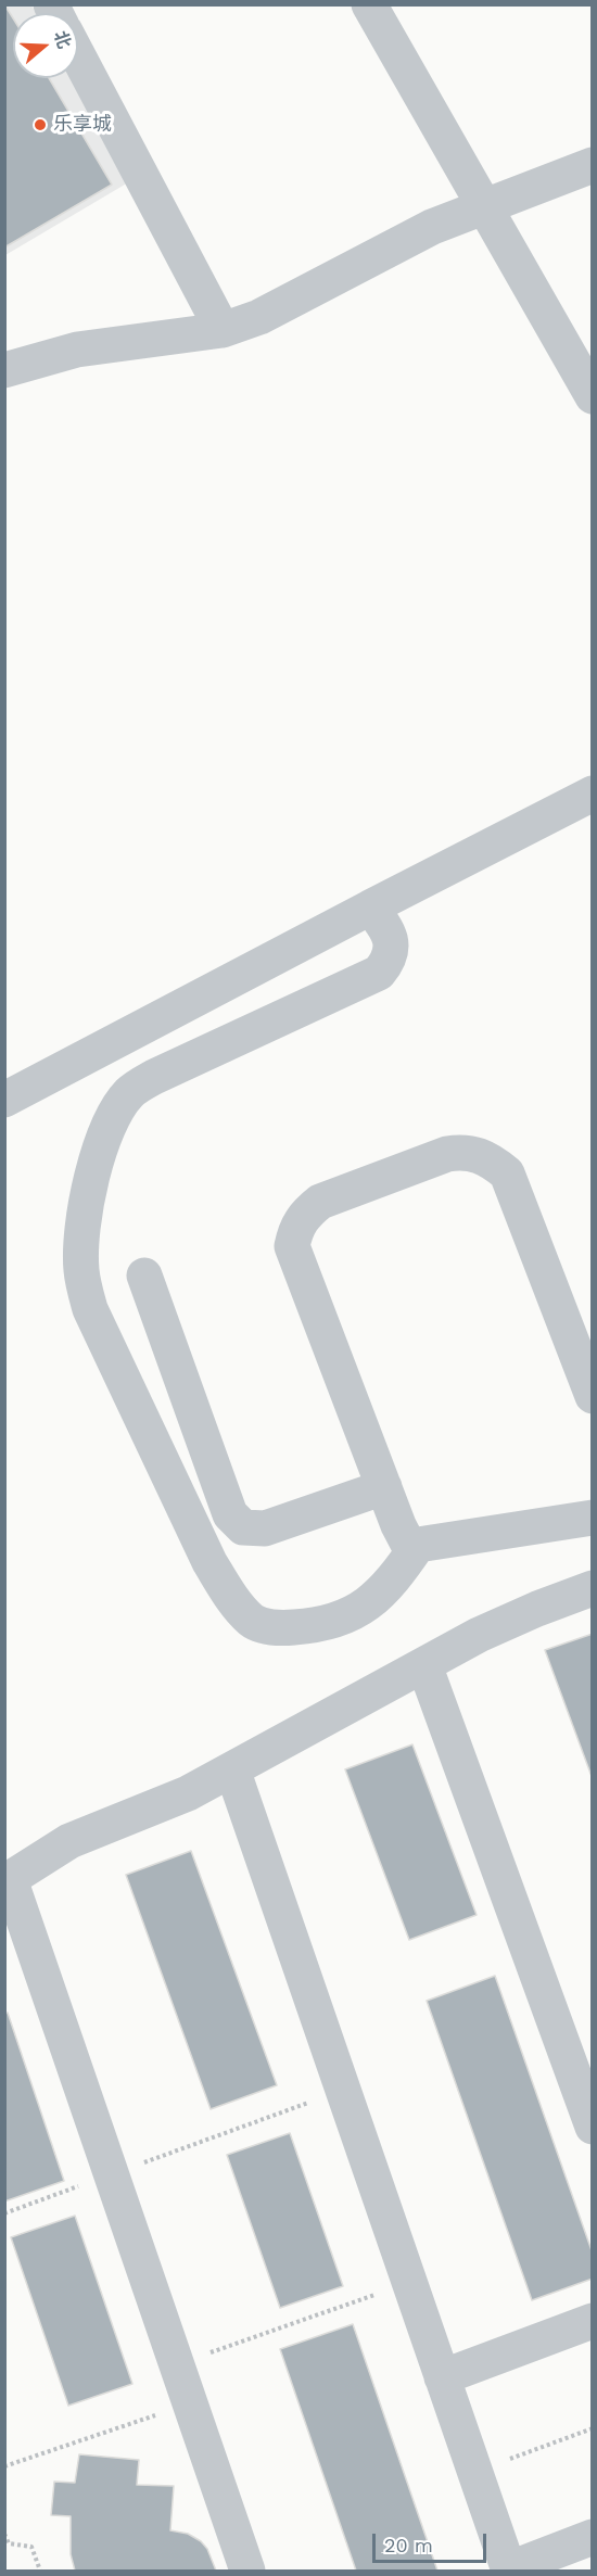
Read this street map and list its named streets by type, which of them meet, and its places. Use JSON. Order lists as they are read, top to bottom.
{
  "places": ["乐享城"],
  "scale_bar": "20 m",
  "north": "right"
}
